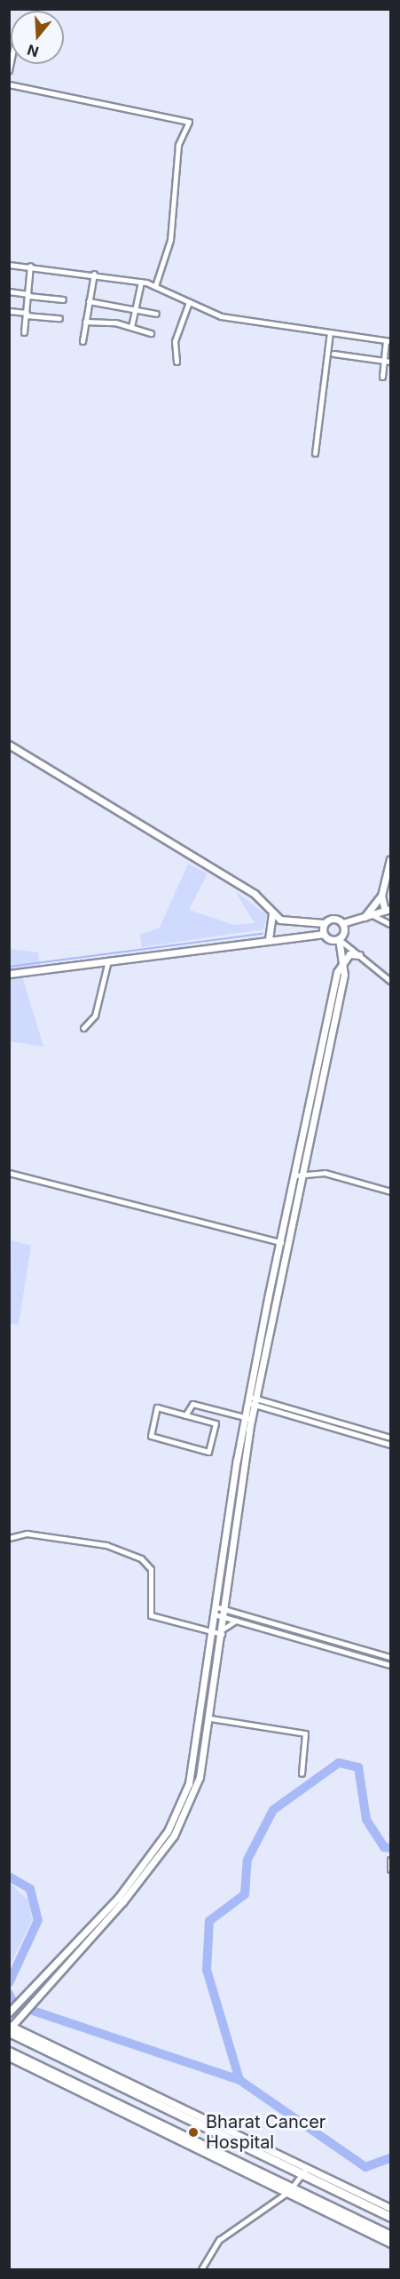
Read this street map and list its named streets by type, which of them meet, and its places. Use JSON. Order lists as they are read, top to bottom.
{
  "places": ["Bharat Cancer Hospital"],
  "north": "bottom"
}
